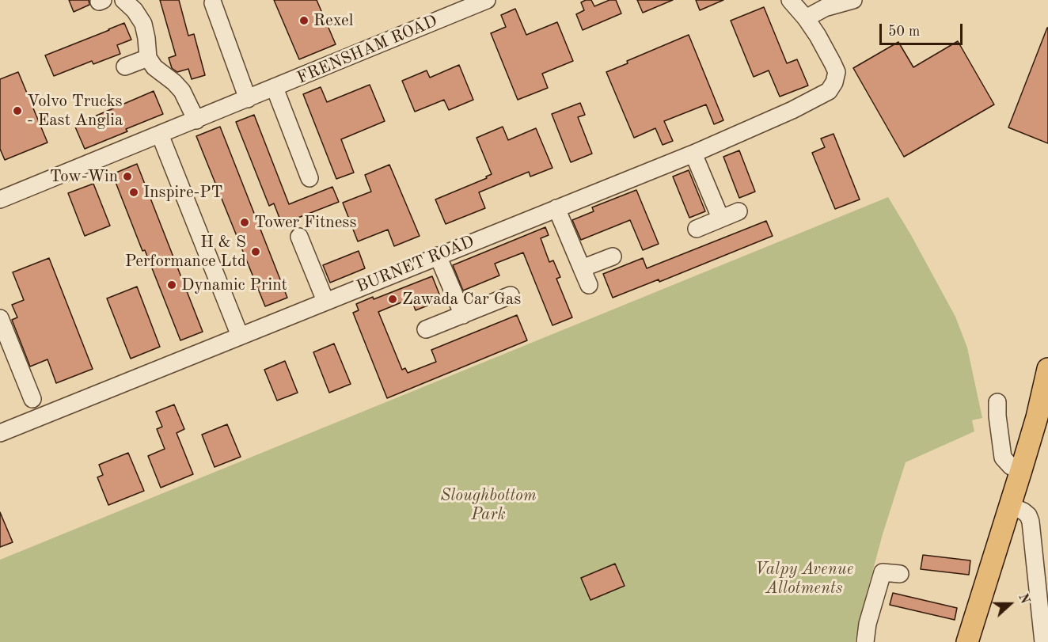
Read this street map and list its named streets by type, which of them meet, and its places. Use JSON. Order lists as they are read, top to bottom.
{
  "streets": {
    "street": ["FRENSHAM ROAD", "BURNET ROAD"]
  },
  "parks": ["Sloughbottom Park", "Valpy Avenue Allotments"],
  "places": [
    "Rexel",
    "Volvo Trucks - East Anglia",
    "Tow-Win",
    "Inspire-PT",
    "Tower Fitness",
    "H & S Performance Ltd",
    "Dynamic Print",
    "Zawada Car Gas"
  ],
  "scale_bar": "50 m",
  "north": "right"
}
